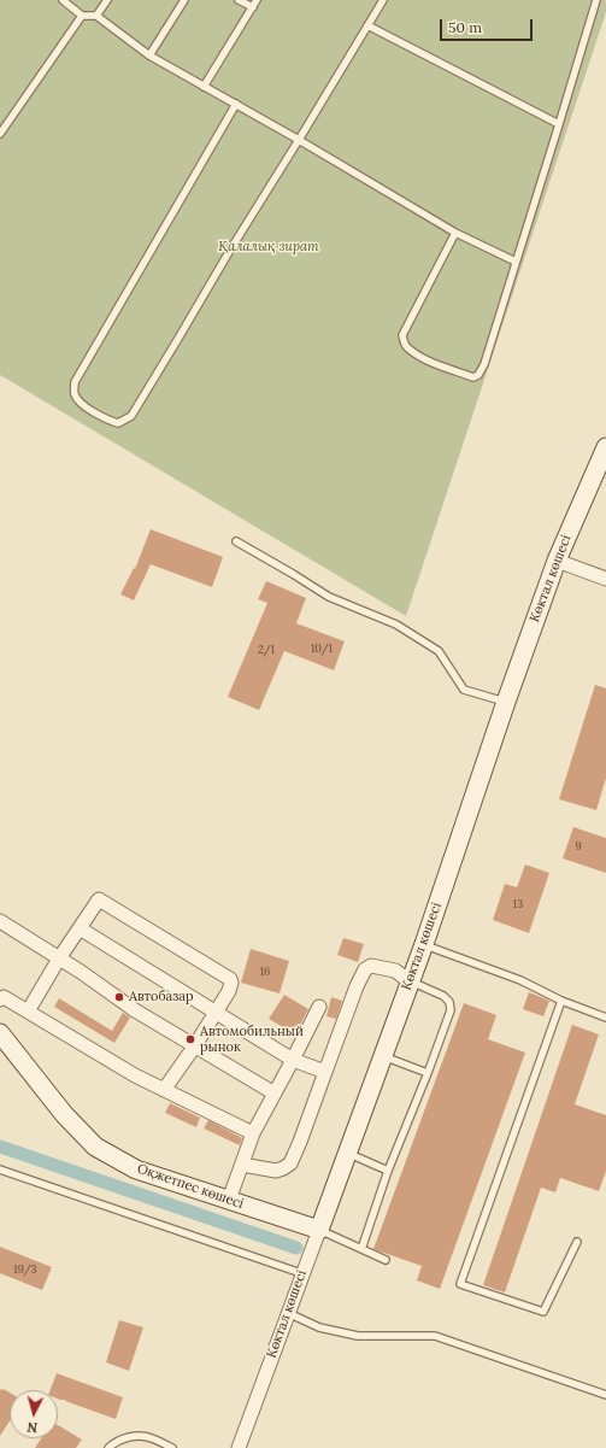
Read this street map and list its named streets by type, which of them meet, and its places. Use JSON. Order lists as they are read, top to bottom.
{
  "streets": {
    "street": ["Көктал көшесі", "Оқжетпес көшесі"]
  },
  "crossings": [
    ["Көктал көшесі", "Оқжетпес көшесі"]
  ],
  "parks": ["Қалалық зират"],
  "places": ["Автобазар", "Автомобильный рынок"],
  "house_numbers": [
    "10/1",
    "2/1",
    "9",
    "13",
    "16",
    "19/3"
  ],
  "scale_bar": "50 m",
  "north": "bottom"
}
